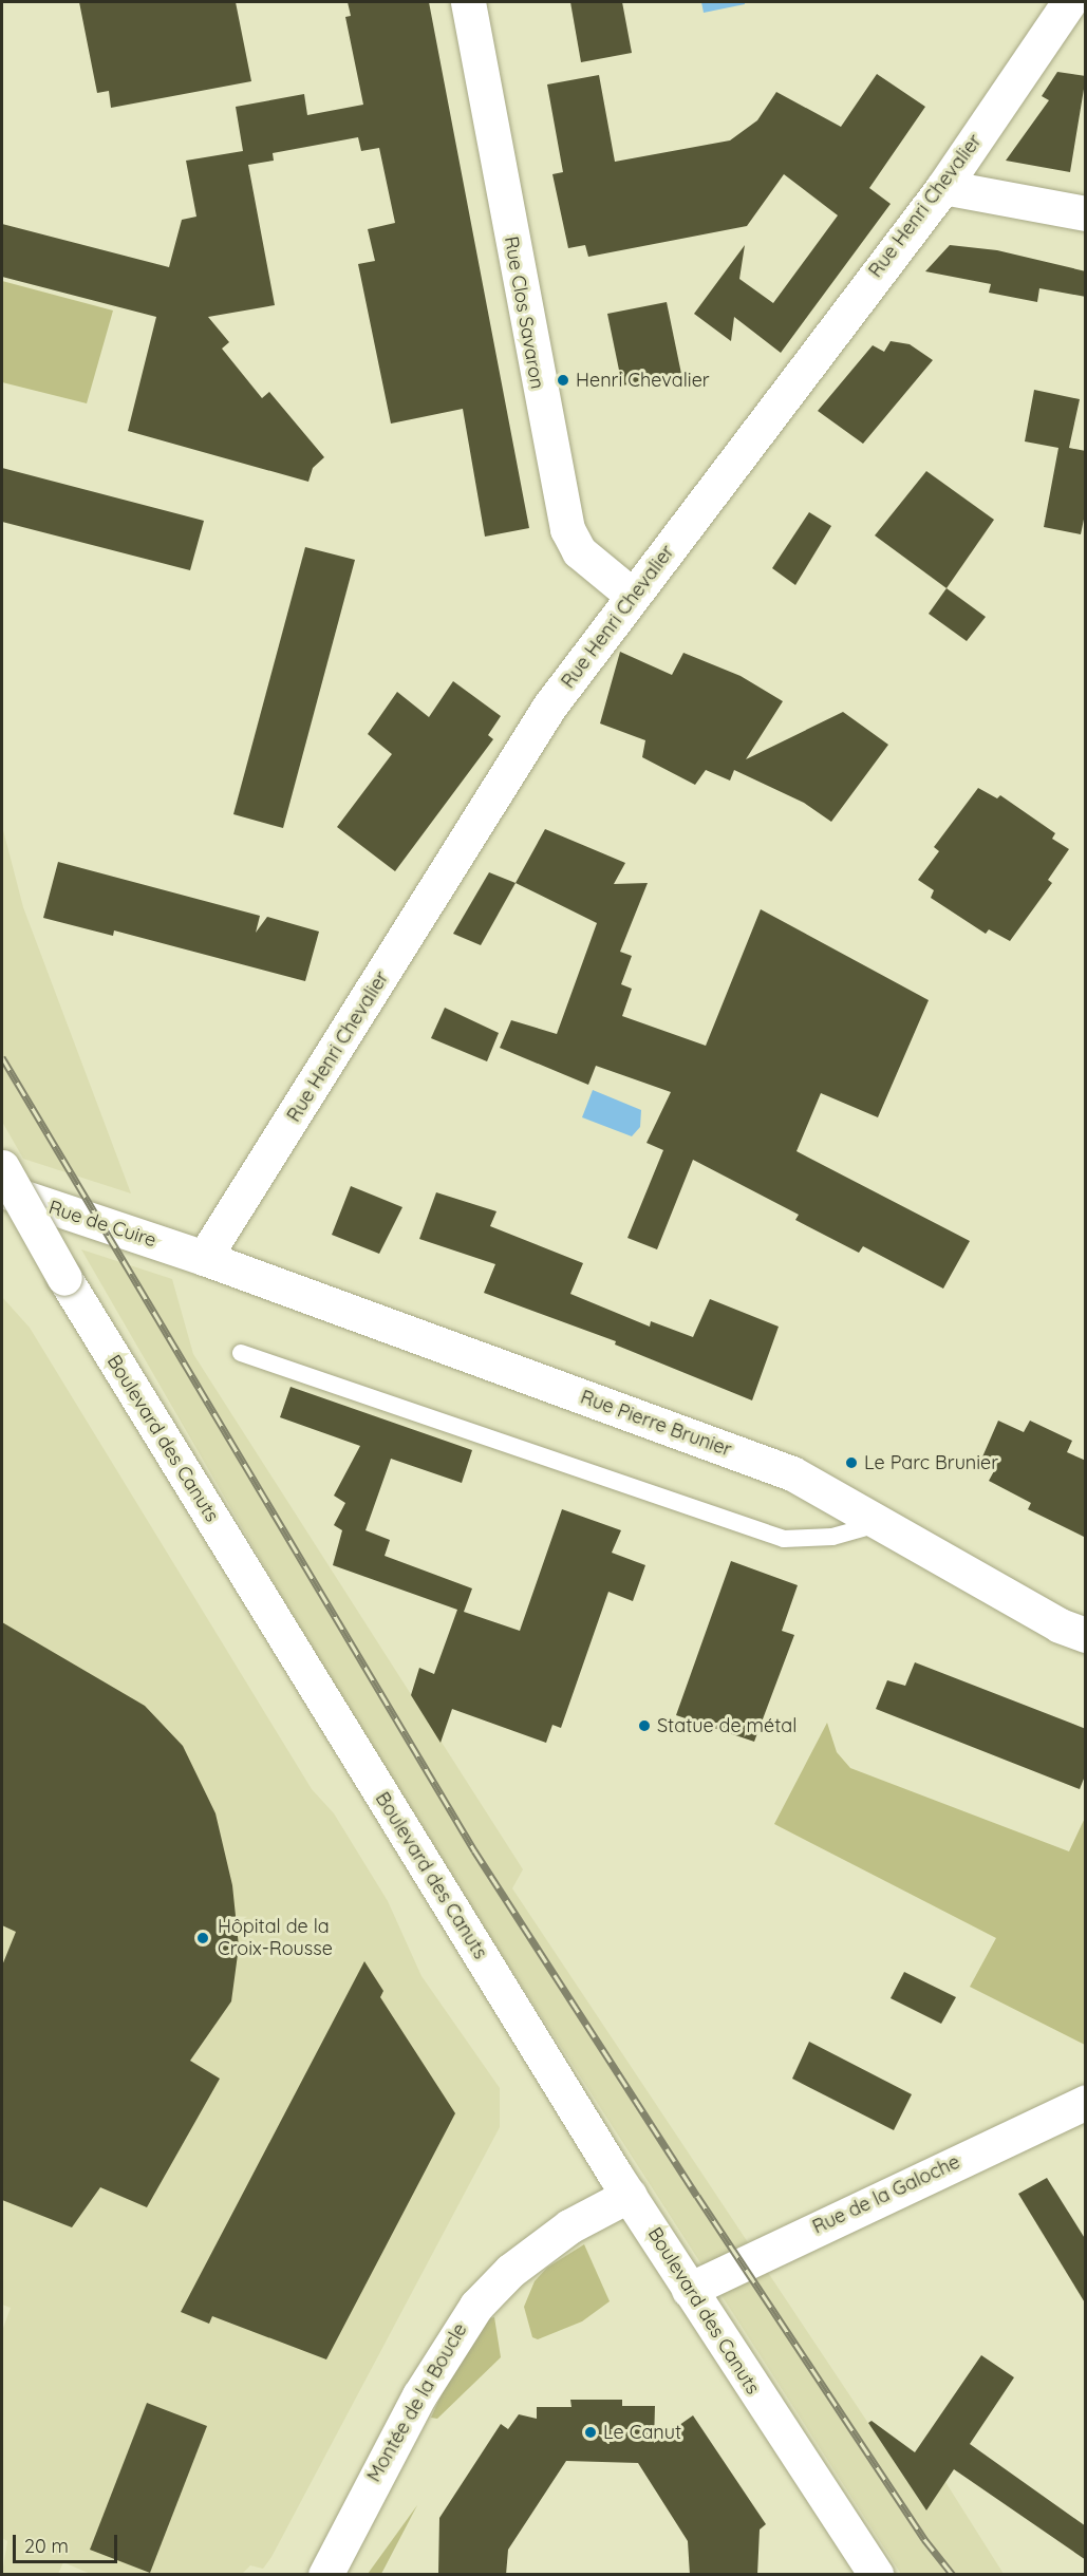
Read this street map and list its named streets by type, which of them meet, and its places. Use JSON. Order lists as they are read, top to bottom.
{
  "streets": {
    "street": [
      "Rue Henri Chevalier",
      "Rue Clos Savaron",
      "Rue de Cuire",
      "Rue Pierre Brunier",
      "Boulevard des Canuts",
      "Rue de la Galoche",
      "Montée de la Boucle"
    ]
  },
  "crossings": [
    ["Rue Henri Chevalier", "Rue Clos Savaron"],
    ["Rue Henri Chevalier", "Rue de Cuire"],
    ["Rue Henri Chevalier", "Rue Pierre Brunier"],
    ["Rue de Cuire", "Rue Pierre Brunier"],
    ["Boulevard des Canuts", "Rue de la Galoche"],
    ["Boulevard des Canuts", "Montée de la Boucle"]
  ],
  "places": [
    "Henri Chevalier",
    "Le Parc Brunier",
    "Statue de métal",
    "Hôpital de la Croix-Rousse",
    "Le Canut"
  ],
  "scale_bar": "20 m"
}
